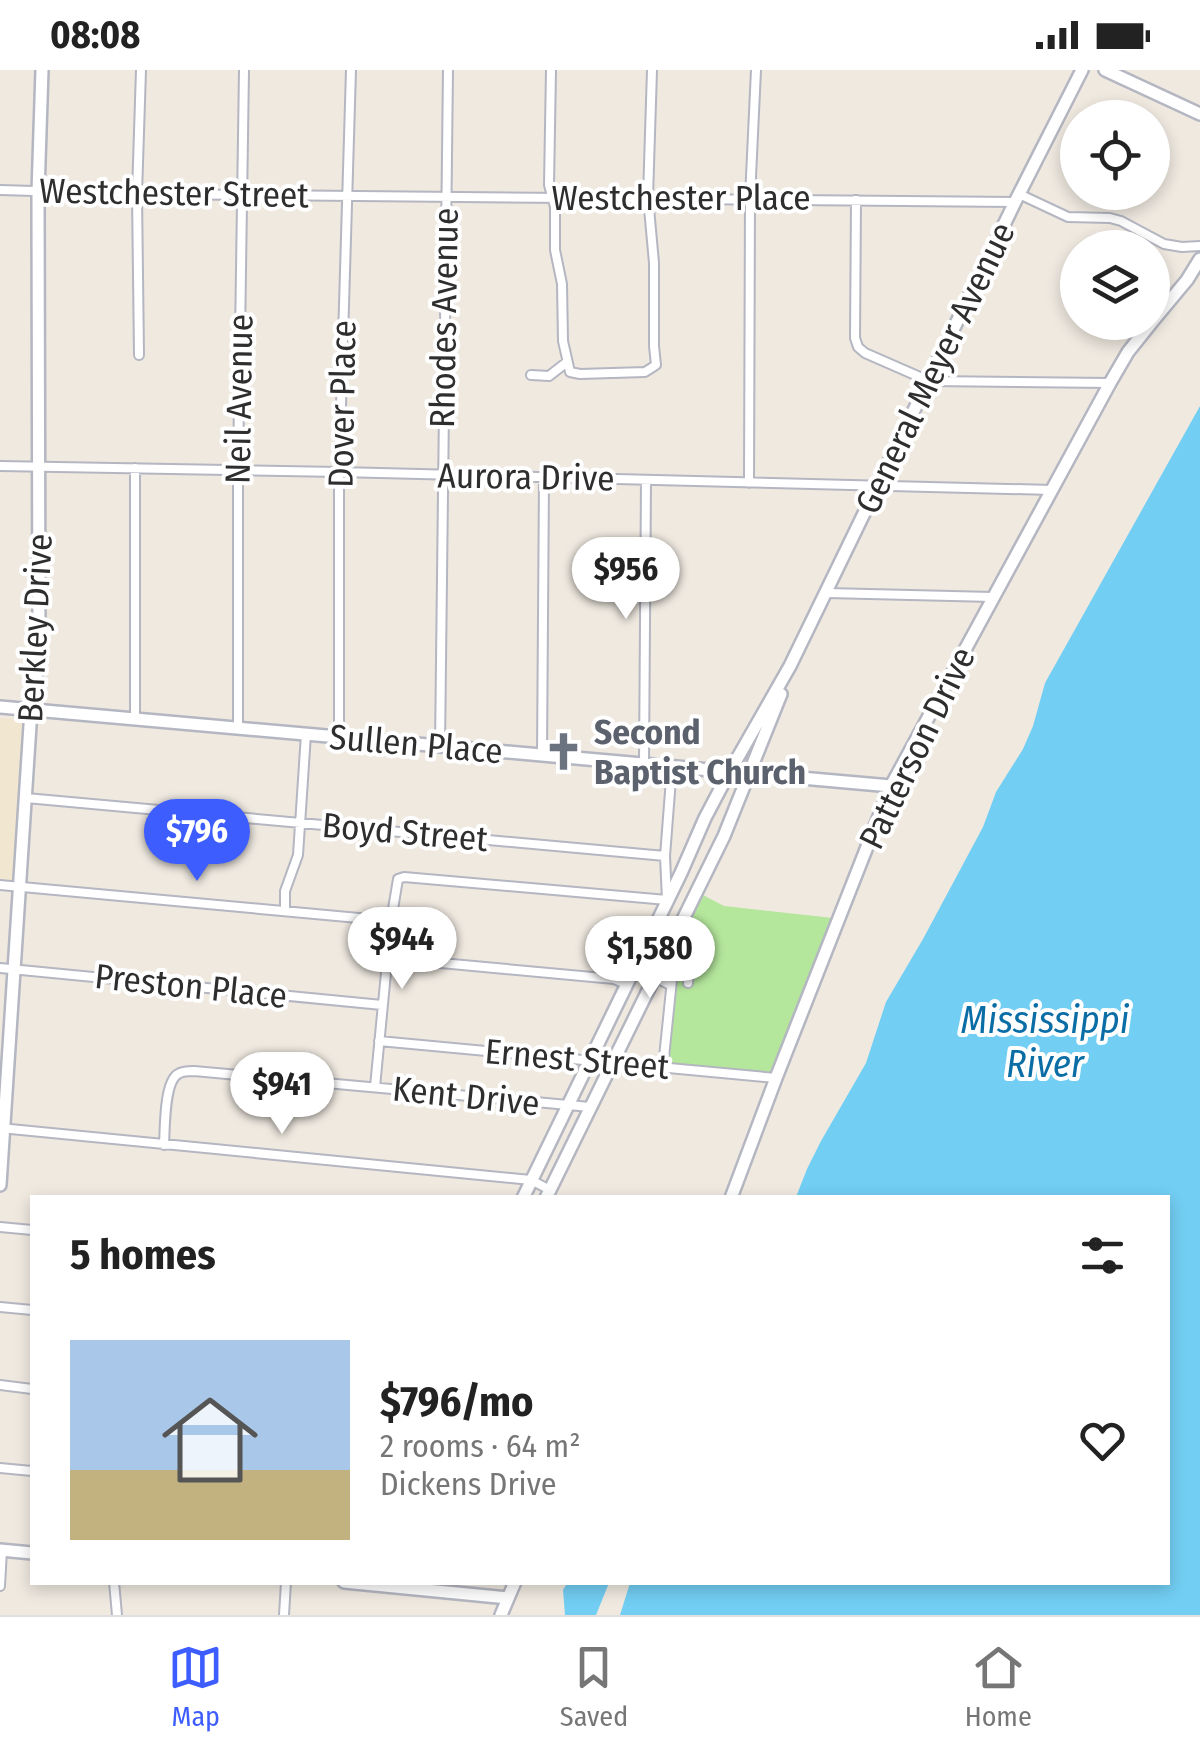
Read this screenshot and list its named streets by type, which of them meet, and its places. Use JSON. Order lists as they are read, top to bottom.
{
  "streets": {
    "street": [
      "Westchester Street",
      "Westchester Place",
      "Rhodes Avenue",
      "General Meyer Avenue",
      "Neil Avenue",
      "Dover Place",
      "Aurora Drive",
      "Berkley Drive",
      "Sullen Place",
      "Patterson Drive",
      "Boyd Street",
      "Preston Place",
      "Ernest Street",
      "Kent Drive"
    ]
  },
  "crossings": [
    ["Westchester Street", "Westchester Place"],
    ["Westchester Street", "Neil Avenue"],
    ["Westchester Street", "Dover Place"],
    ["Westchester Street", "Berkley Drive"],
    ["Westchester Place", "Rhodes Avenue"],
    ["Westchester Place", "General Meyer Avenue"],
    ["Westchester Place", "Dover Place"],
    ["Rhodes Avenue", "Aurora Drive"],
    ["Rhodes Avenue", "Sullen Place"],
    ["General Meyer Avenue", "Aurora Drive"],
    ["General Meyer Avenue", "Sullen Place"],
    ["General Meyer Avenue", "Ernest Street"],
    ["General Meyer Avenue", "Kent Drive"],
    ["Neil Avenue", "Aurora Drive"],
    ["Neil Avenue", "Sullen Place"],
    ["Dover Place", "Aurora Drive"],
    ["Dover Place", "Sullen Place"],
    ["Aurora Drive", "Berkley Drive"],
    ["Aurora Drive", "Patterson Drive"],
    ["Berkley Drive", "Sullen Place"],
    ["Berkley Drive", "Boyd Street"],
    ["Berkley Drive", "Preston Place"],
    ["Sullen Place", "Patterson Drive"],
    ["Patterson Drive", "Ernest Street"]
  ],
  "water": ["Mississippi River"],
  "places": {
    "church": ["Second Baptist Church"]
  },
  "page": {
    "status": "08:08",
    "price": [
      "$956",
      "$796",
      "$944",
      "$1,580",
      "$941"
    ],
    "heading": "5 homes",
    "list": [
      {
        "name": "$796/mo",
        "note": "2 rooms · 64 m² · Dickens Drive"
      }
    ],
    "tabs": ["Map", "Saved", "Home"]
  }
}
